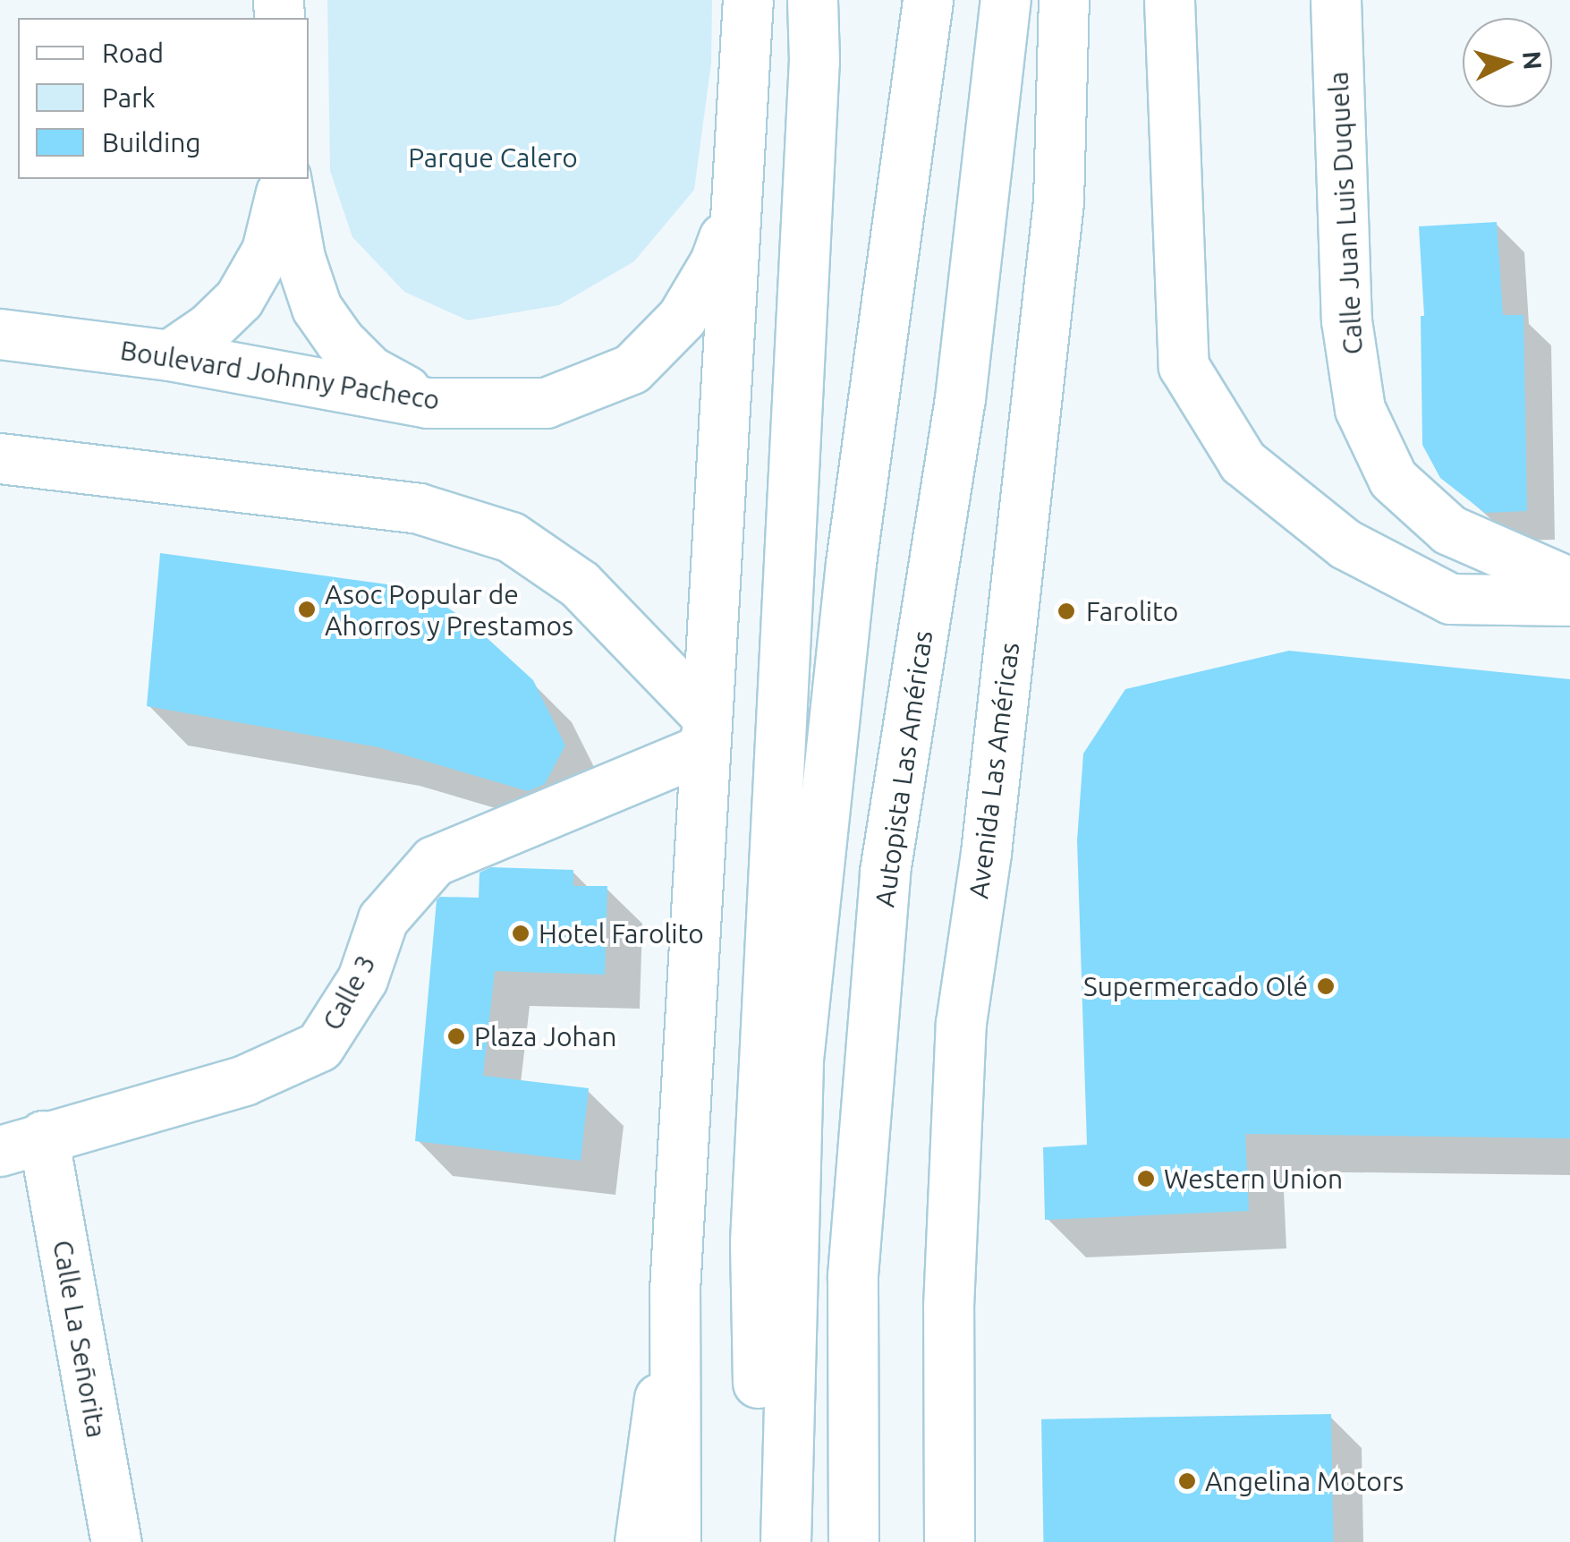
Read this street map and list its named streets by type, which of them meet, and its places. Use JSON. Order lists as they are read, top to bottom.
{
  "streets": {
    "main road": [
      "Calle Juan Luis Duquela",
      "Boulevard Johnny Pacheco",
      "Autopista Las Américas",
      "Avenida Las Américas",
      "Calle 3",
      "Calle La Señorita"
    ]
  },
  "crossings": [
    ["Calle 3", "Calle La Señorita"]
  ],
  "parks": ["Parque Calero"],
  "places": [
    "Asoc Popular de Ahorros y Prestamos",
    "Farolito",
    "Hotel Farolito",
    "Supermercado Olé",
    "Plaza Johan",
    "Western Union",
    "Angelina Motors"
  ],
  "legend": ["Road", "Park", "Building"],
  "north": "right"
}
